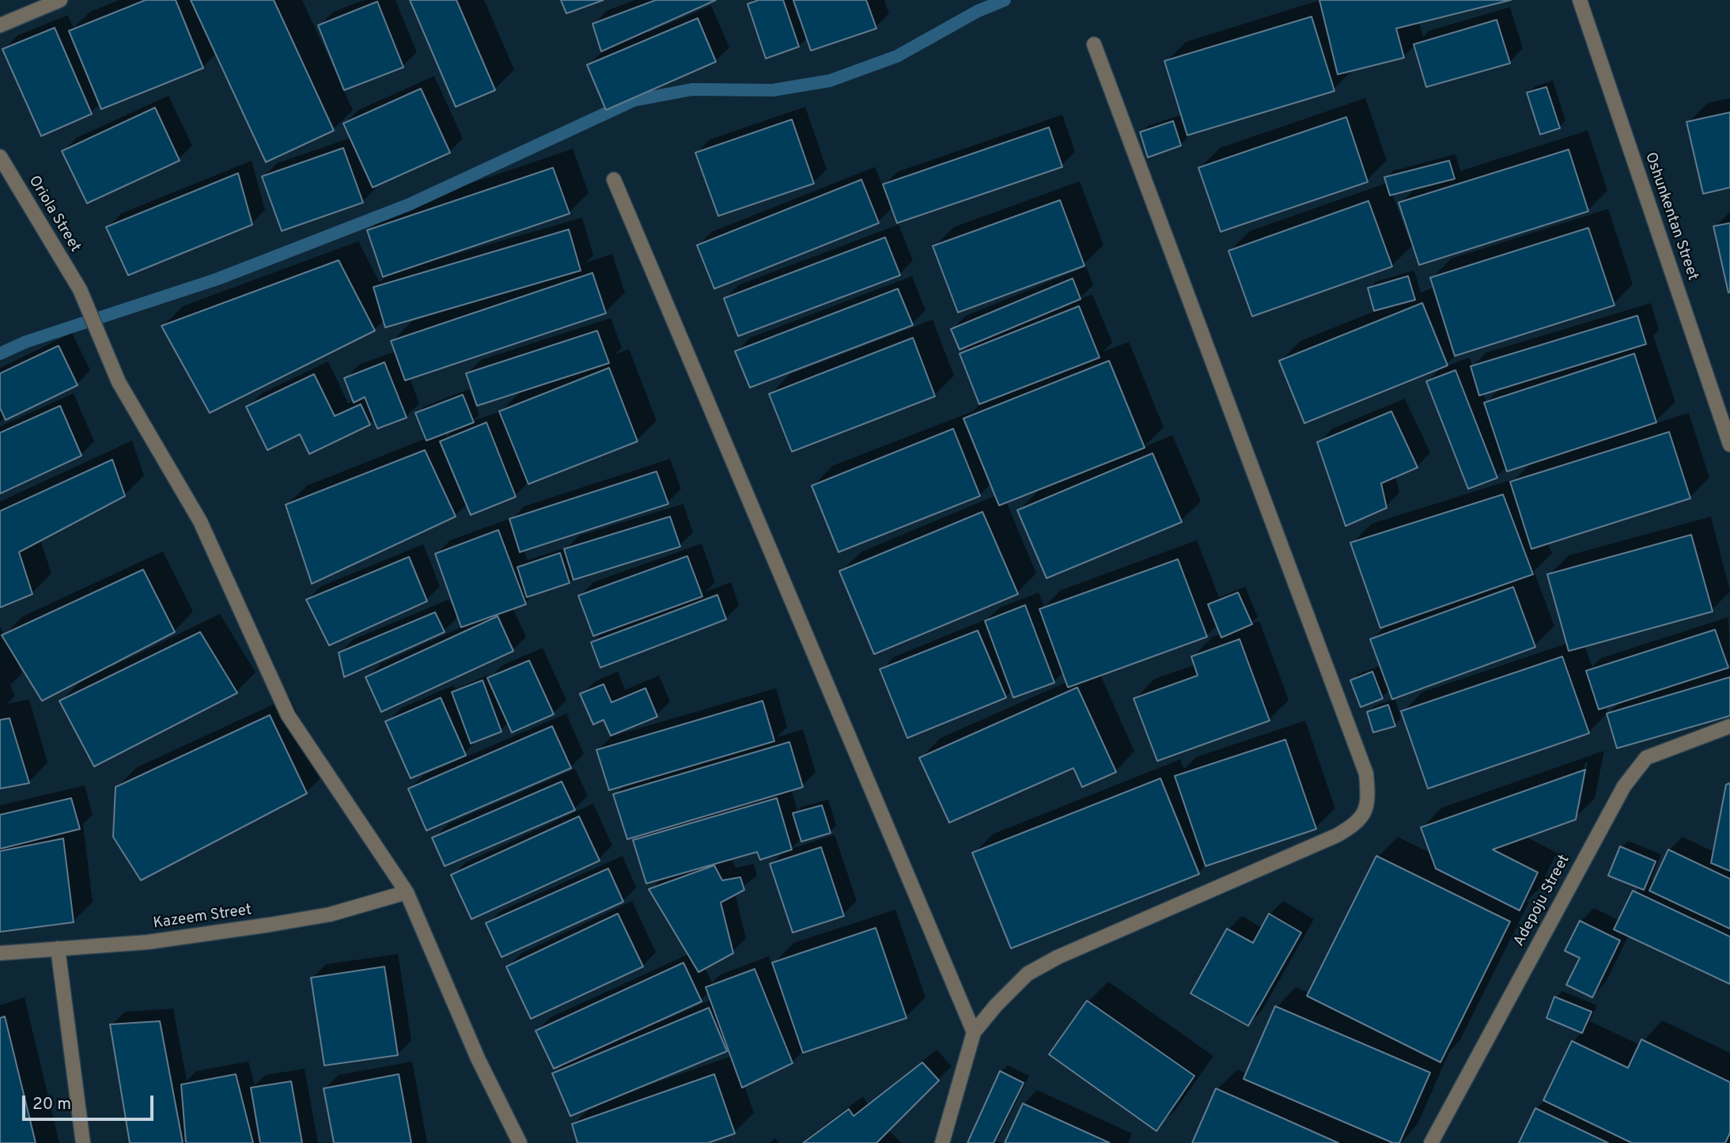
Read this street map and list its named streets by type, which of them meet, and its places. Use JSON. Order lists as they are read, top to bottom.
{
  "streets": {
    "street": [
      "Oriola Street",
      "Oshunkentan Street",
      "Adepoju Street",
      "Kazeem Street"
    ]
  },
  "crossings": [
    ["Oriola Street", "Kazeem Street"]
  ],
  "scale_bar": "20 m"
}
